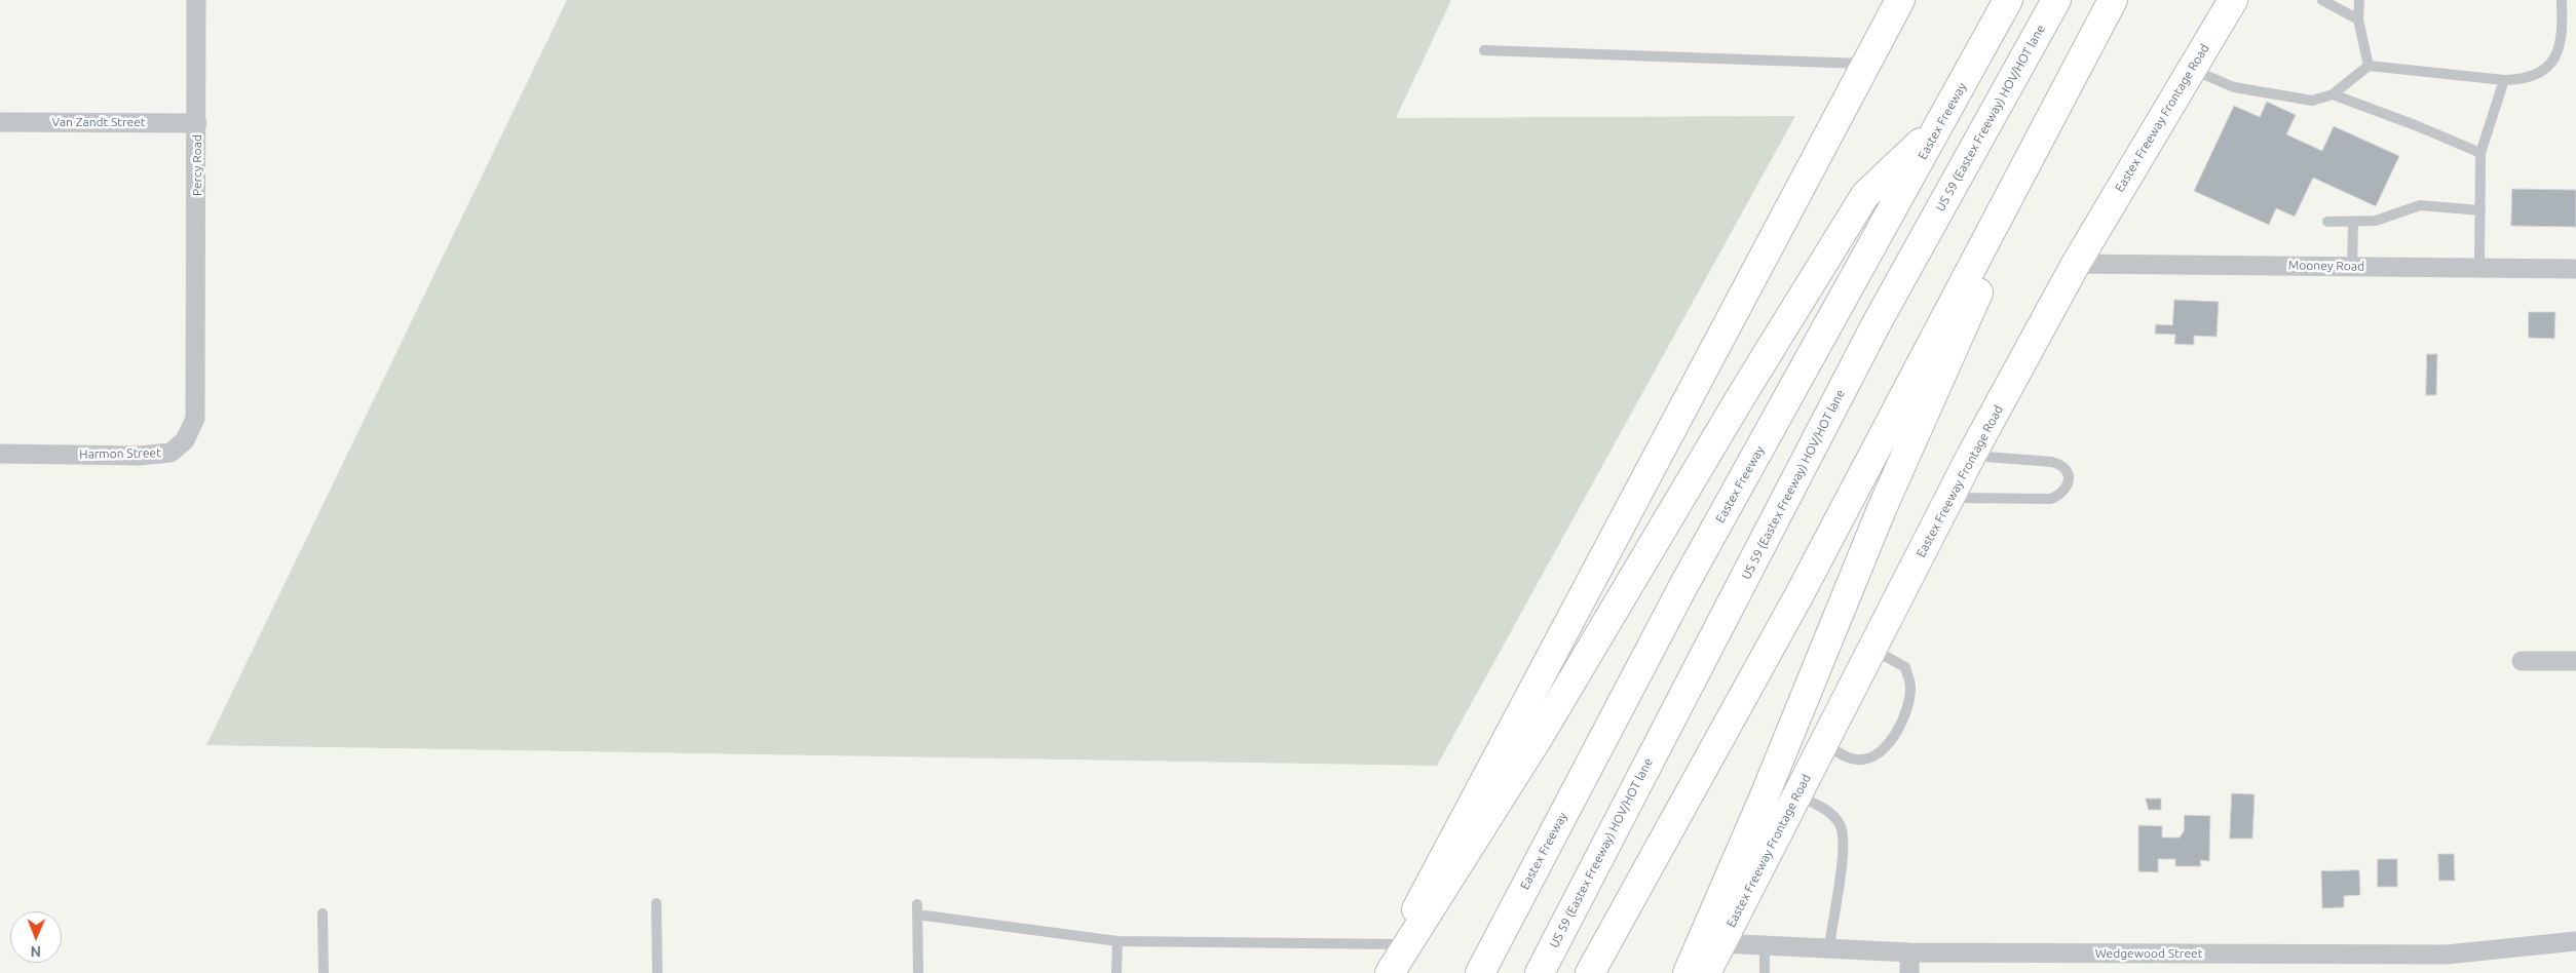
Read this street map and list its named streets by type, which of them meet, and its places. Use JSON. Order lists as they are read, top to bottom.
{
  "streets": {
    "main road": ["US 59 (Eastex Freeway) HOV/HOT lane", "Eastex Freeway Frontage Road", "Eastex Freeway"],
    "street": [
      "Van Zandt Street",
      "Percy Road",
      "Mooney Road",
      "Harmon Street",
      "Wedgewood Street"
    ]
  },
  "crossings": [
    ["Eastex Freeway Frontage Road", "Mooney Road"],
    ["Eastex Freeway Frontage Road", "Wedgewood Street"],
    ["Van Zandt Street", "Percy Road"],
    ["Percy Road", "Harmon Street"]
  ],
  "north": "bottom"
}
